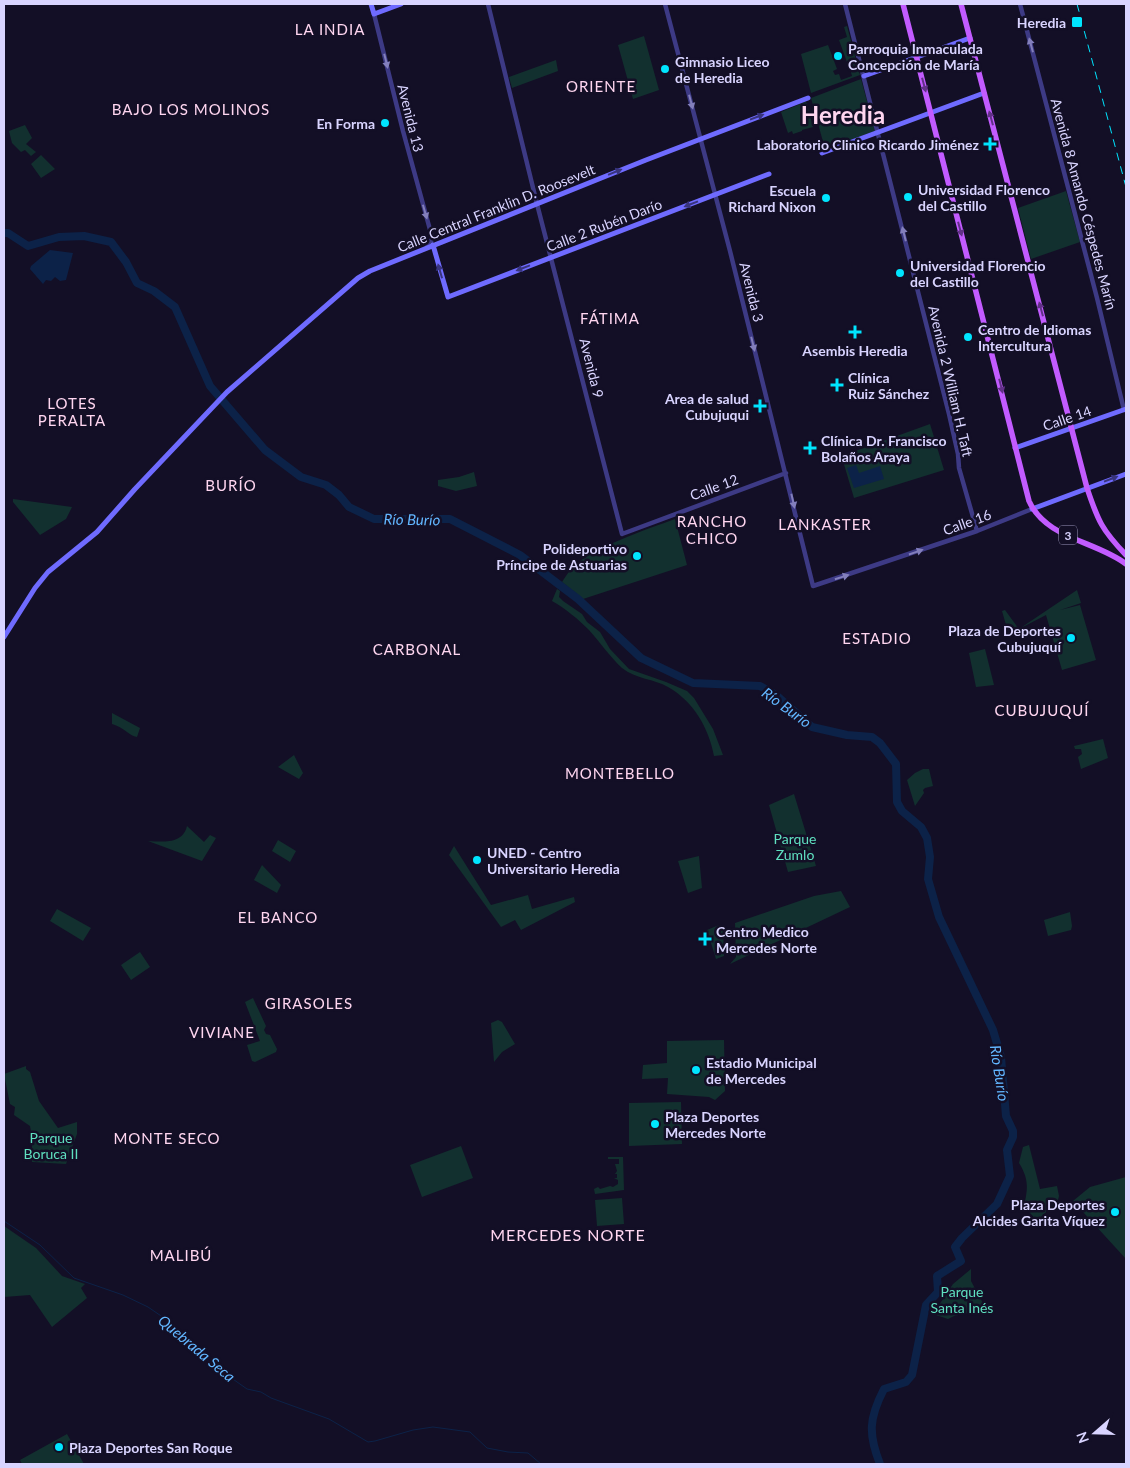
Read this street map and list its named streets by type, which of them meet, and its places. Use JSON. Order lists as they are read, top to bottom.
{
  "streets": {
    "main road": [
      "Avenida 13",
      "Calle Central Franklin D. Roosevelt",
      "Calle 2 Rubén Darío",
      "Calle 14",
      "Calle 16",
      "3"
    ],
    "street": [
      "Avenida 8 Amando Céspedes Marín",
      "Avenida 3",
      "Avenida 9",
      "Avenida 2 William H. Taft",
      "Calle 12"
    ]
  },
  "crossings": [
    ["Avenida 8 Amando Céspedes Marín", "Calle 14"],
    ["Calle Central Franklin D. Roosevelt", "Calle 2 Rubén Darío"],
    ["Calle Central Franklin D. Roosevelt", "Avenida 3"],
    ["Calle Central Franklin D. Roosevelt", "Avenida 9"],
    ["Calle 2 Rubén Darío", "Avenida 3"],
    ["Calle 2 Rubén Darío", "Avenida 9"],
    ["Avenida 3", "Calle 12"],
    ["Avenida 3", "Calle 16"],
    ["Avenida 9", "Calle 12"],
    ["Avenida 2 William H. Taft", "Calle 16"],
    ["Calle 16", "3"]
  ],
  "one_way": [
    "Avenida 13",
    "Avenida 8 Amando Céspedes Marín",
    "Calle 2 Rubén Darío",
    "Avenida 3",
    "Avenida 2 William H. Taft",
    "Calle 16"
  ],
  "districts": [
    "LA INDIA",
    "ORIENTE",
    "BAJO LOS MOLINOS",
    "Heredia",
    "FÁTIMA",
    "LOTES PERALTA",
    "BURÍO",
    "RANCHO CHICO",
    "LANKASTER",
    "ESTADIO",
    "CARBONAL",
    "CUBUJUQUÍ",
    "MONTEBELLO",
    "EL BANCO",
    "GIRASOLES",
    "VIVIANE",
    "MONTE SECO",
    "MERCEDES NORTE",
    "MALIBÚ"
  ],
  "water": ["Río Burío", "Quebrada Seca"],
  "parks": ["Parque Zumlo", "Parque Boruca II", "Parque Santa Inés"],
  "places": {
    "transit": ["Heredia"],
    "other": [
      "Parroquia Inmaculada Concepción de María",
      "Gimnasio Liceo de Heredia",
      "En Forma",
      "Universidad Florenco del Castillo",
      "Escuela Richard Nixon",
      "Universidad Florencio del Castillo",
      "Centro de Idiomas Intercultura",
      "Polideportivo Príncipe de Astuarias",
      "Plaza de Deportes Cubujuquí",
      "UNED - Centro Universitario Heredia",
      "Estadio Municipal de Mercedes",
      "Plaza Deportes Mercedes Norte",
      "Plaza Deportes Alcides Garita Víquez",
      "Plaza Deportes San Roque"
    ],
    "health": [
      "Laboratorio Clinico Ricardo Jiménez",
      "Asembis Heredia",
      "Clínica Ruiz Sánchez",
      "Area de salud Cubujuqui",
      "Clínica Dr. Francisco Bolaños Araya",
      "Centro Medico Mercedes Norte"
    ]
  },
  "north": "left"
}
